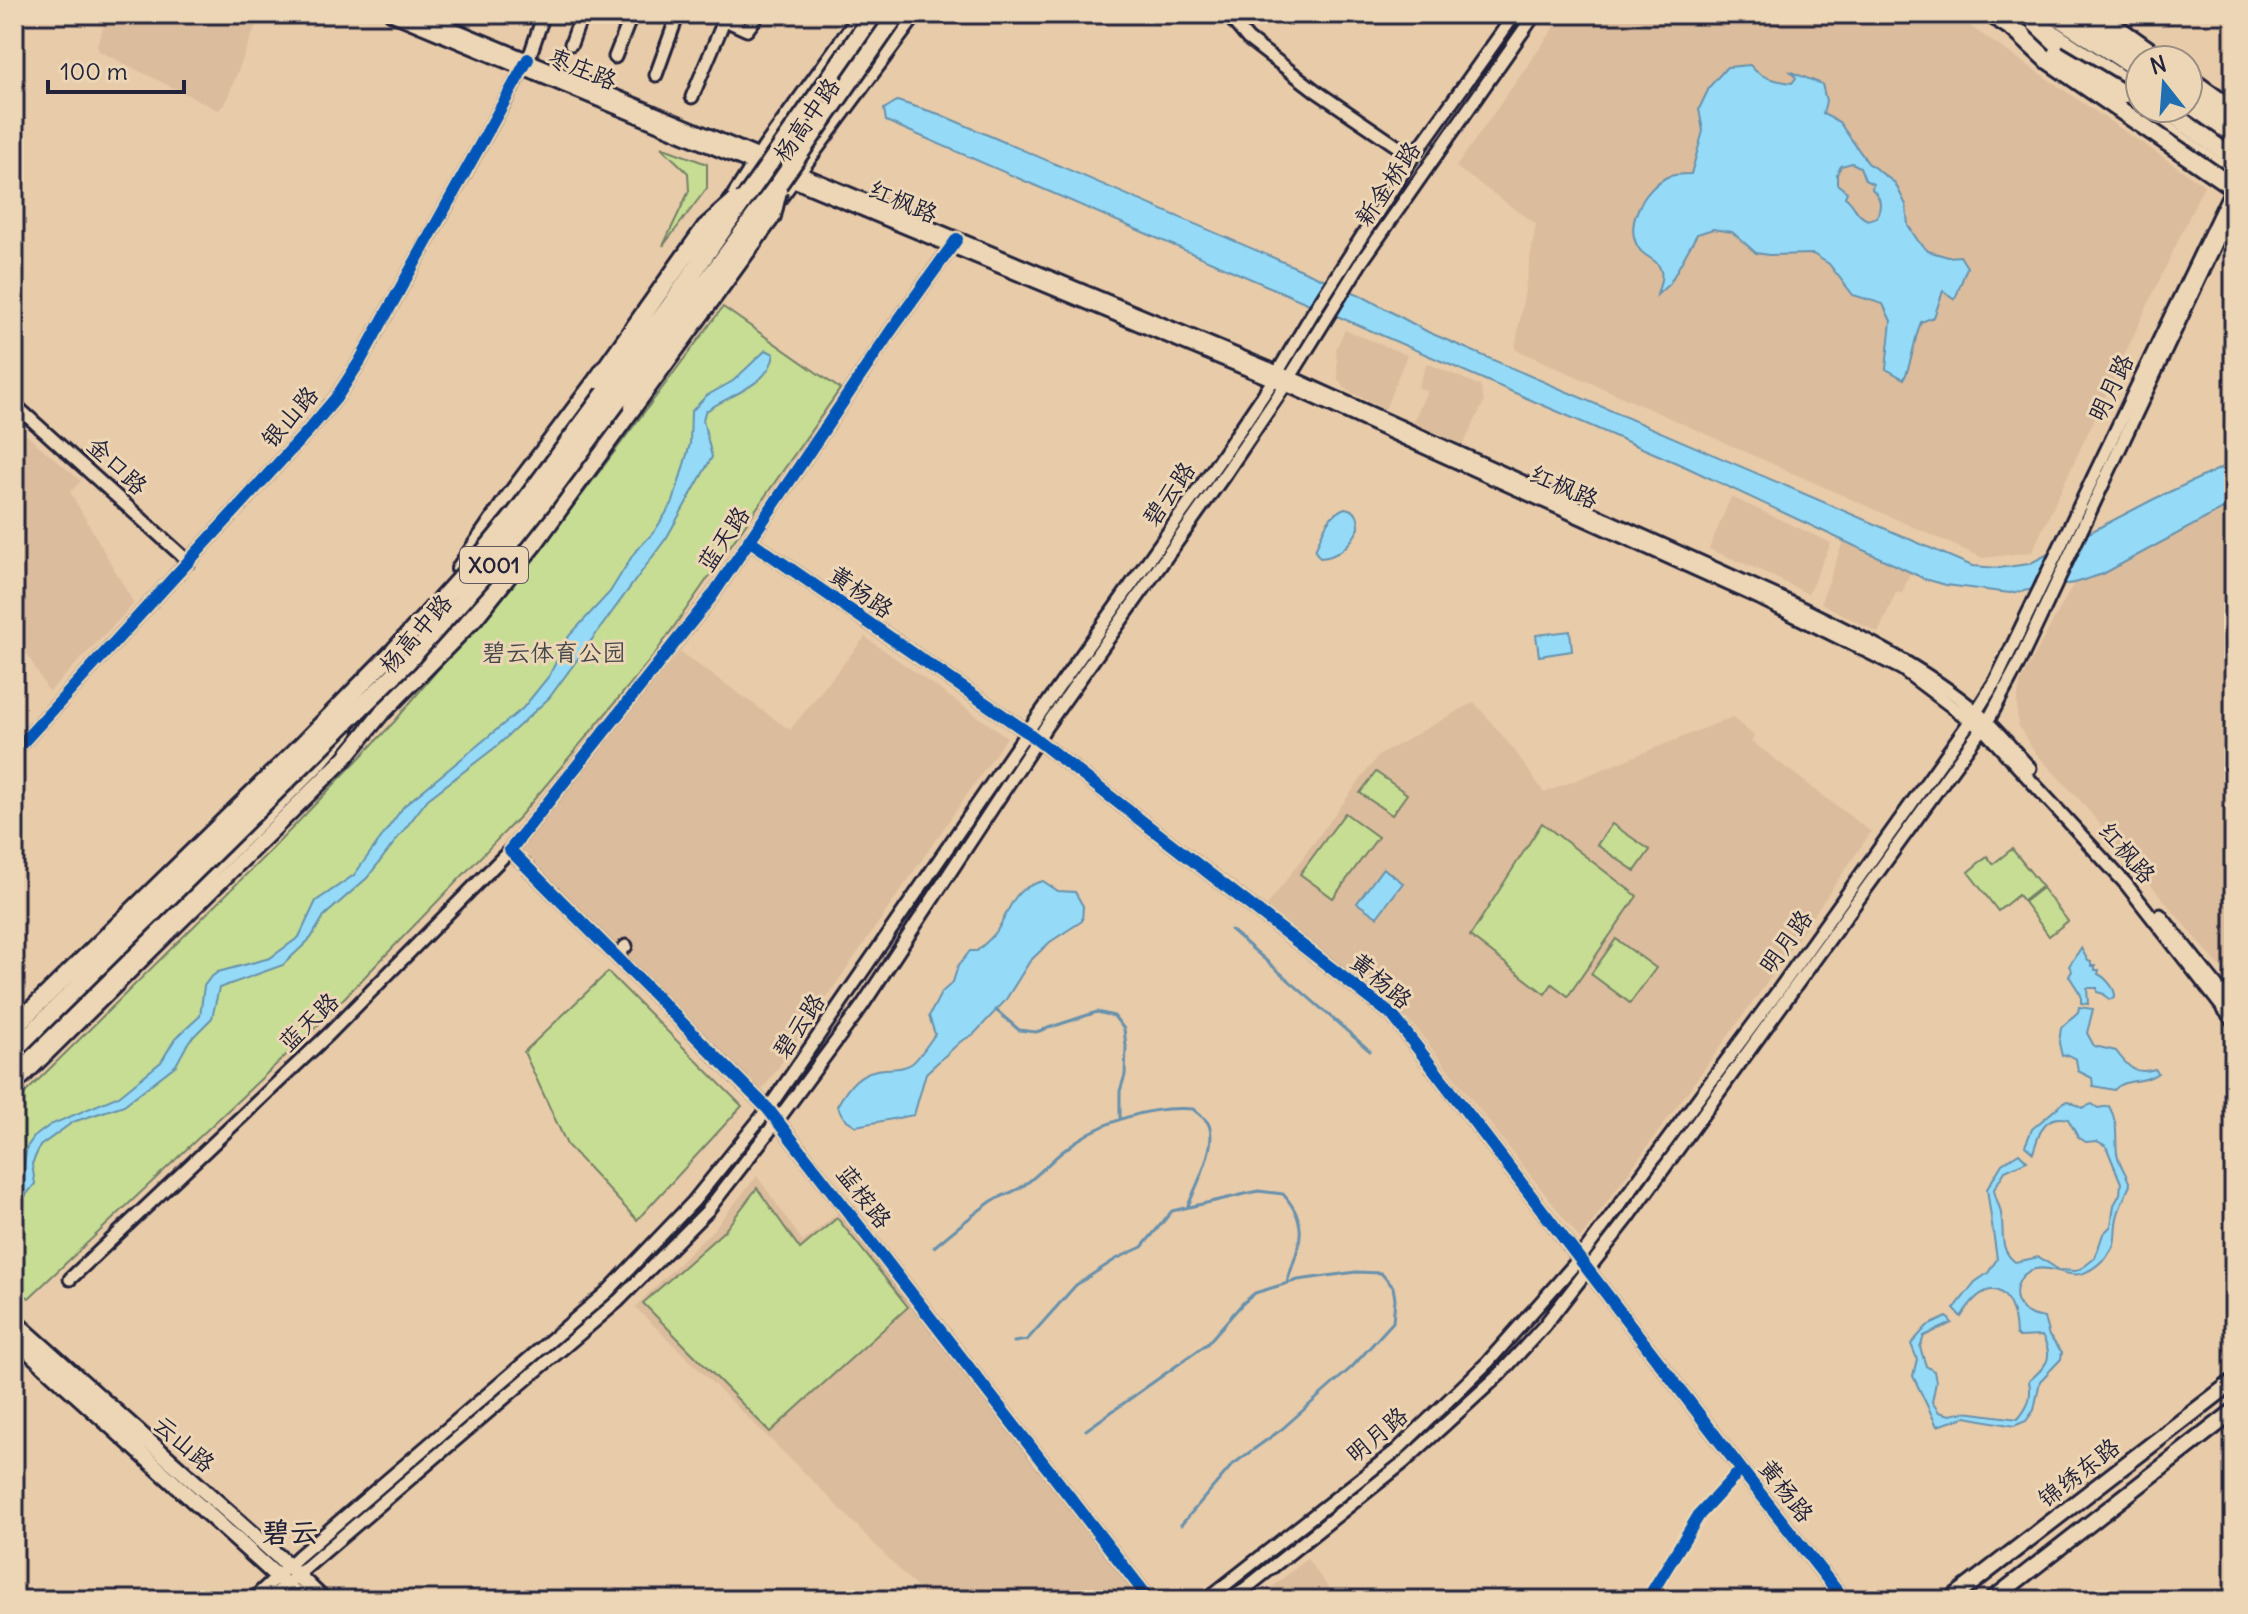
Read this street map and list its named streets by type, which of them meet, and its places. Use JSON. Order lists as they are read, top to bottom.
{
  "streets": {
    "highway": ["杨高中路", "X001"],
    "main road": ["云山路", "锦绣东路"],
    "street": [
      "枣庄路",
      "新金桥路",
      "红枫路",
      "明月路",
      "银山路",
      "金口路",
      "碧云路",
      "蓝天路",
      "黄杨路",
      "蓝桉路"
    ]
  },
  "crossings": [
    ["枣庄路", "杨高中路"],
    ["枣庄路", "红枫路"],
    ["枣庄路", "银山路"],
    ["杨高中路", "红枫路"],
    ["杨高中路", "X001"],
    ["新金桥路", "红枫路"],
    ["新金桥路", "碧云路"],
    ["红枫路", "明月路"],
    ["红枫路", "碧云路"],
    ["红枫路", "蓝天路"],
    ["明月路", "黄杨路"],
    ["银山路", "金口路"],
    ["碧云路", "黄杨路"],
    ["碧云路", "蓝桉路"],
    ["碧云路", "云山路"],
    ["蓝天路", "黄杨路"],
    ["蓝天路", "蓝桉路"]
  ],
  "districts": ["碧云"],
  "parks": ["碧云体育公园"],
  "scale_bar": "100 m",
  "north": "top"
}
